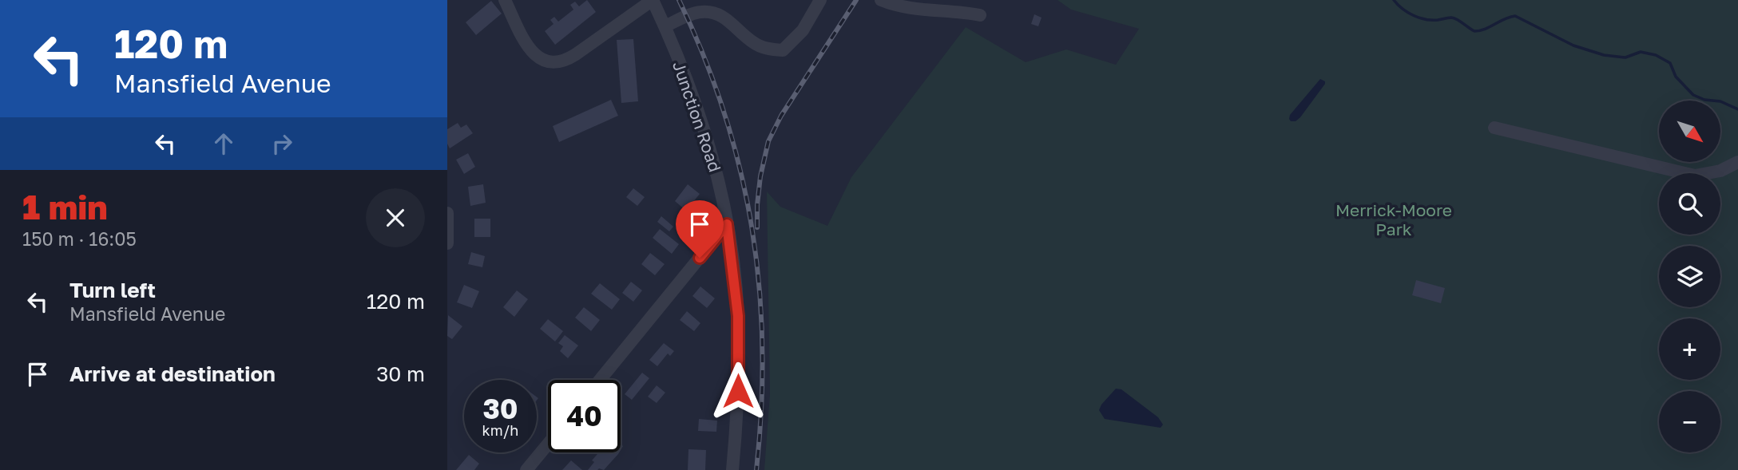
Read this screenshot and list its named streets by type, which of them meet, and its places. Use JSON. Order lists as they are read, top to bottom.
{
  "streets": {
    "street": ["Junction Road"]
  },
  "parks": ["Merrick-Moore Park"],
  "north": "bottom right",
  "page": {
    "turn": ["120 m", "Mansfield Avenue"],
    "map_buttons": ["+", "−"],
    "heading": ["1 min", "150 m · 16:05"],
    "list": [
      {
        "name": "Turn left",
        "note": "Mansfield Avenue",
        "value": "120 m"
      },
      {
        "name": "Arrive at destination",
        "value": "30 m"
      }
    ],
    "speed": "30 km/h",
    "limit": "40"
  }
}
